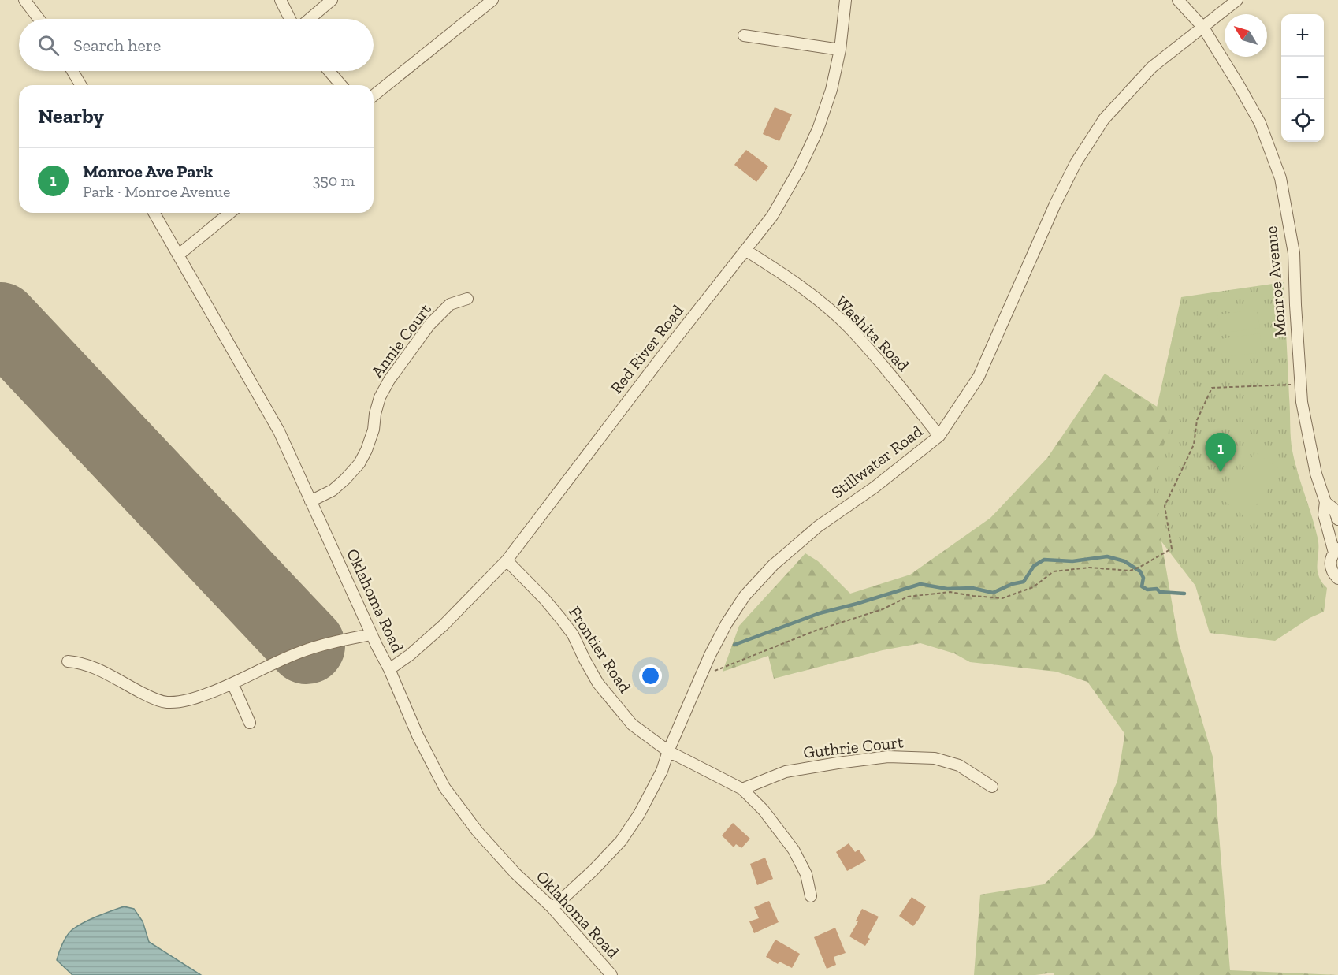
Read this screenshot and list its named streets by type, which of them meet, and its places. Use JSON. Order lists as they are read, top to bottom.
{
  "streets": {
    "street": [
      "Monroe Avenue",
      "Washita Road",
      "Annie Court",
      "Red River Road",
      "Stillwater Road",
      "Oklahoma Road",
      "Frontier Road",
      "Guthrie Court"
    ]
  },
  "crossings": [
    ["Monroe Avenue", "Stillwater Road"],
    ["Washita Road", "Red River Road"],
    ["Washita Road", "Stillwater Road"],
    ["Annie Court", "Oklahoma Road"],
    ["Red River Road", "Oklahoma Road"],
    ["Red River Road", "Frontier Road"],
    ["Stillwater Road", "Oklahoma Road"],
    ["Stillwater Road", "Frontier Road"],
    ["Frontier Road", "Guthrie Court"]
  ],
  "north": "top left",
  "page": {
    "map_buttons": ["+", "−"],
    "search": "Search here",
    "heading": "Nearby",
    "list": [
      {
        "mark": "1",
        "name": "Monroe Ave Park",
        "note": "Park · Monroe Avenue",
        "value": "350 m"
      }
    ],
    "pins": "1"
  }
}
